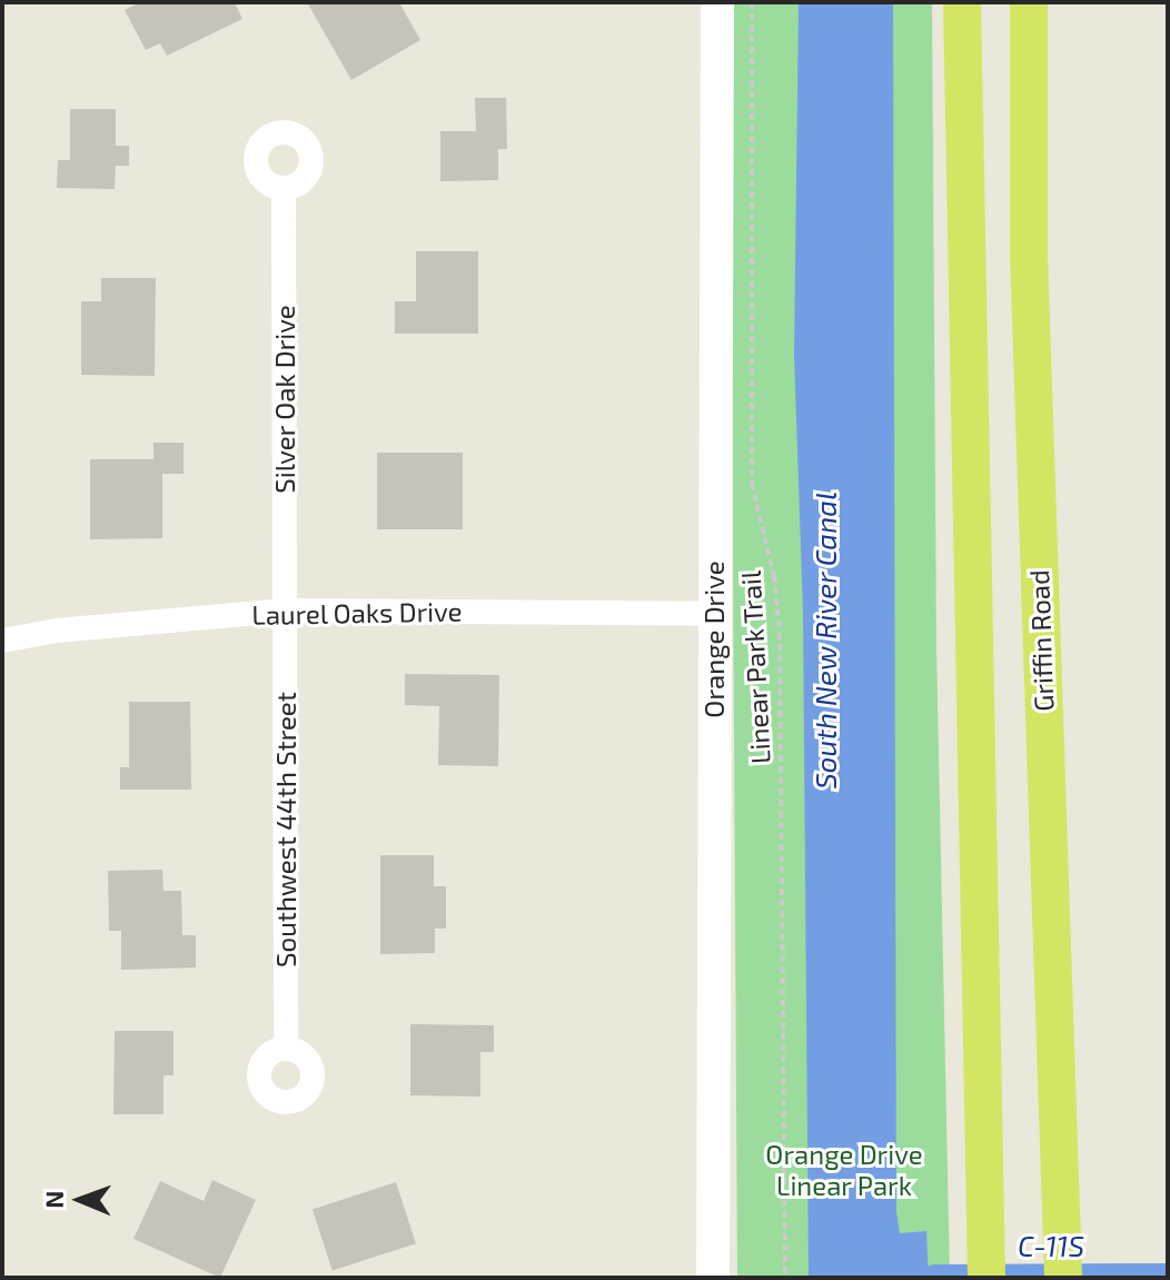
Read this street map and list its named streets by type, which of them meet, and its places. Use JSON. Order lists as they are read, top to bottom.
{
  "streets": {
    "main road": ["Griffin Road"],
    "street": [
      "Silver Oak Drive",
      "Laurel Oaks Drive",
      "Orange Drive",
      "Southwest 44th Street"
    ],
    "path": ["Linear Park Trail"]
  },
  "crossings": [
    ["Silver Oak Drive", "Laurel Oaks Drive"],
    ["Silver Oak Drive", "Southwest 44th Street"],
    ["Laurel Oaks Drive", "Orange Drive"],
    ["Laurel Oaks Drive", "Southwest 44th Street"]
  ],
  "water": ["South New River Canal", "C-11S"],
  "parks": ["Orange Drive Linear Park"],
  "north": "left"
}
